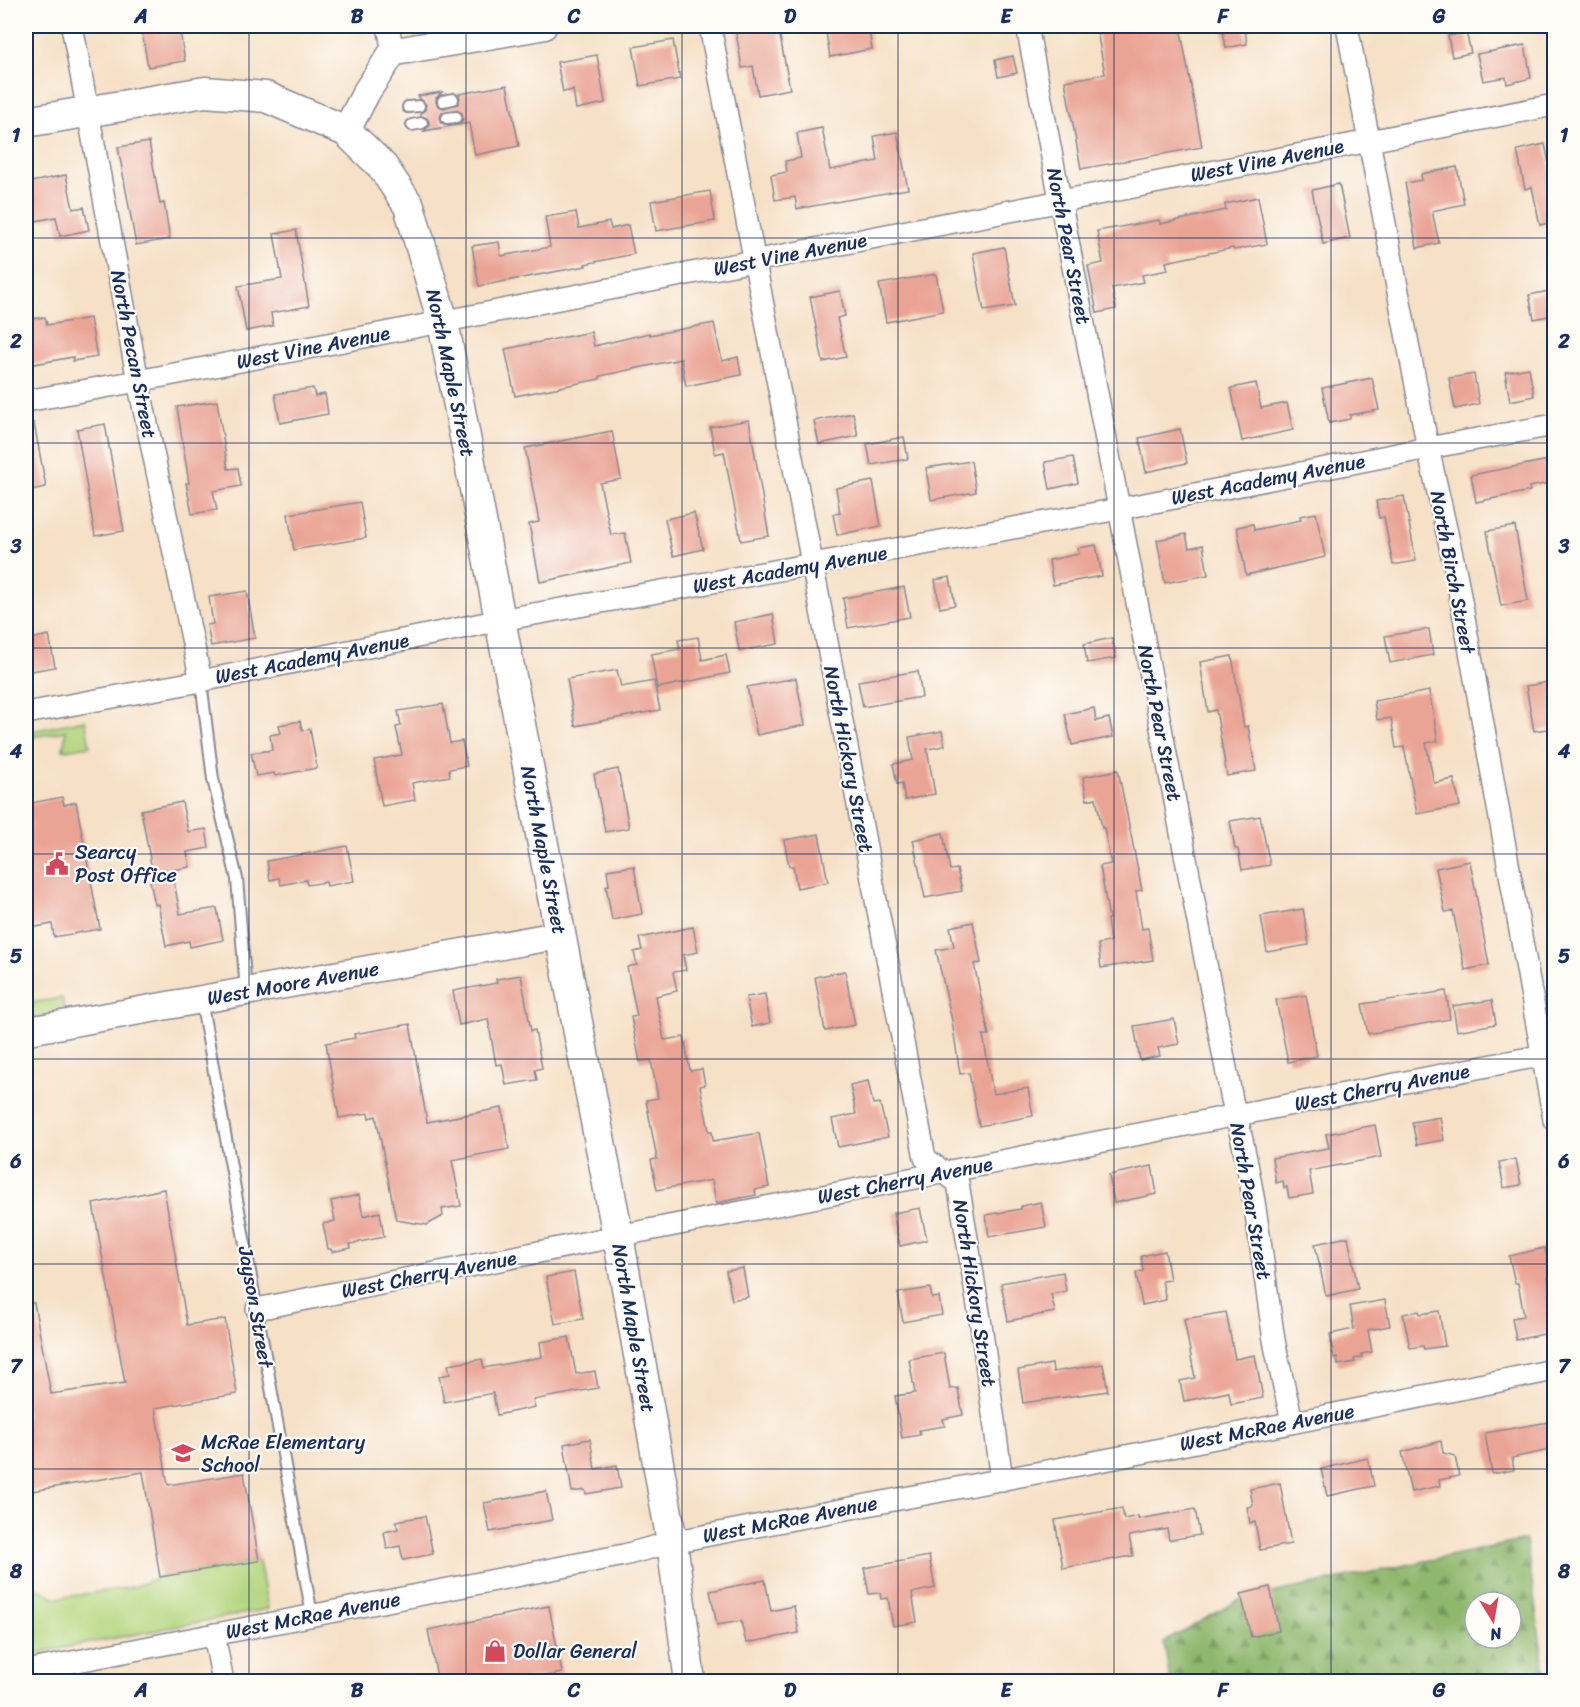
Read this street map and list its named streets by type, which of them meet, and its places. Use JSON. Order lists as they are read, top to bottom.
{
  "streets": {
    "main road": ["North Maple Street"],
    "street": [
      "West Vine Avenue",
      "North Pear Street",
      "North Pecan Street",
      "West Academy Avenue",
      "North Birch Street",
      "North Hickory Street",
      "West Moore Avenue",
      "West Cherry Avenue",
      "West McRae Avenue"
    ],
    "lane": ["Jayson Street"]
  },
  "crossings": [
    ["West Vine Avenue", "North Pear Street"],
    ["West Vine Avenue", "North Pecan Street"],
    ["West Vine Avenue", "North Maple Street"],
    ["West Vine Avenue", "North Birch Street"],
    ["West Vine Avenue", "North Hickory Street"],
    ["North Pear Street", "West Academy Avenue"],
    ["North Pear Street", "West Cherry Avenue"],
    ["North Pear Street", "West McRae Avenue"],
    ["North Pecan Street", "North Maple Street"],
    ["North Pecan Street", "West Academy Avenue"],
    ["North Maple Street", "West Academy Avenue"],
    ["North Maple Street", "West Moore Avenue"],
    ["North Maple Street", "West Cherry Avenue"],
    ["North Maple Street", "West McRae Avenue"],
    ["West Academy Avenue", "North Birch Street"],
    ["West Academy Avenue", "North Hickory Street"],
    ["North Birch Street", "West Cherry Avenue"],
    ["North Hickory Street", "West Cherry Avenue"],
    ["North Hickory Street", "West McRae Avenue"],
    ["West Moore Avenue", "Jayson Street"],
    ["West Cherry Avenue", "Jayson Street"],
    ["Jayson Street", "West McRae Avenue"]
  ],
  "places": {
    "public building": ["Searcy Post Office"],
    "school or university": ["McRae Elementary School"],
    "shop": ["Dollar General"]
  },
  "north": "bottom",
  "grid": {
    "columns": [
      "A",
      "B",
      "C",
      "D",
      "E",
      "F",
      "G"
    ],
    "rows": [
      "1",
      "2",
      "3",
      "4",
      "5",
      "6",
      "7",
      "8"
    ]
  }
}
